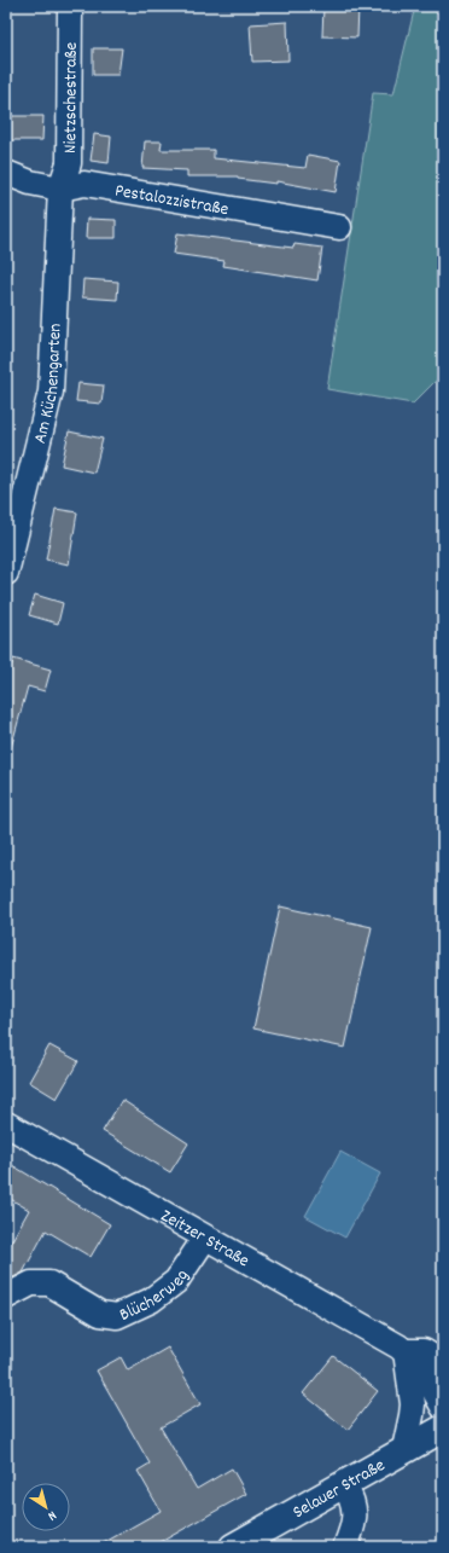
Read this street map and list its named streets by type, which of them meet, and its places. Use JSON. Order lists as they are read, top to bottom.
{
  "streets": {
    "main road": ["Selauer Straße"],
    "street": [
      "Nietzschestraße",
      "Pestalozzistraße",
      "Am Küchengarten",
      "Zeitzer Straße",
      "Blücherweg"
    ]
  },
  "crossings": [
    ["Nietzschestraße", "Pestalozzistraße"],
    ["Nietzschestraße", "Am Küchengarten"],
    ["Pestalozzistraße", "Am Küchengarten"],
    ["Zeitzer Straße", "Blücherweg"]
  ],
  "north": "bottom right"
}
